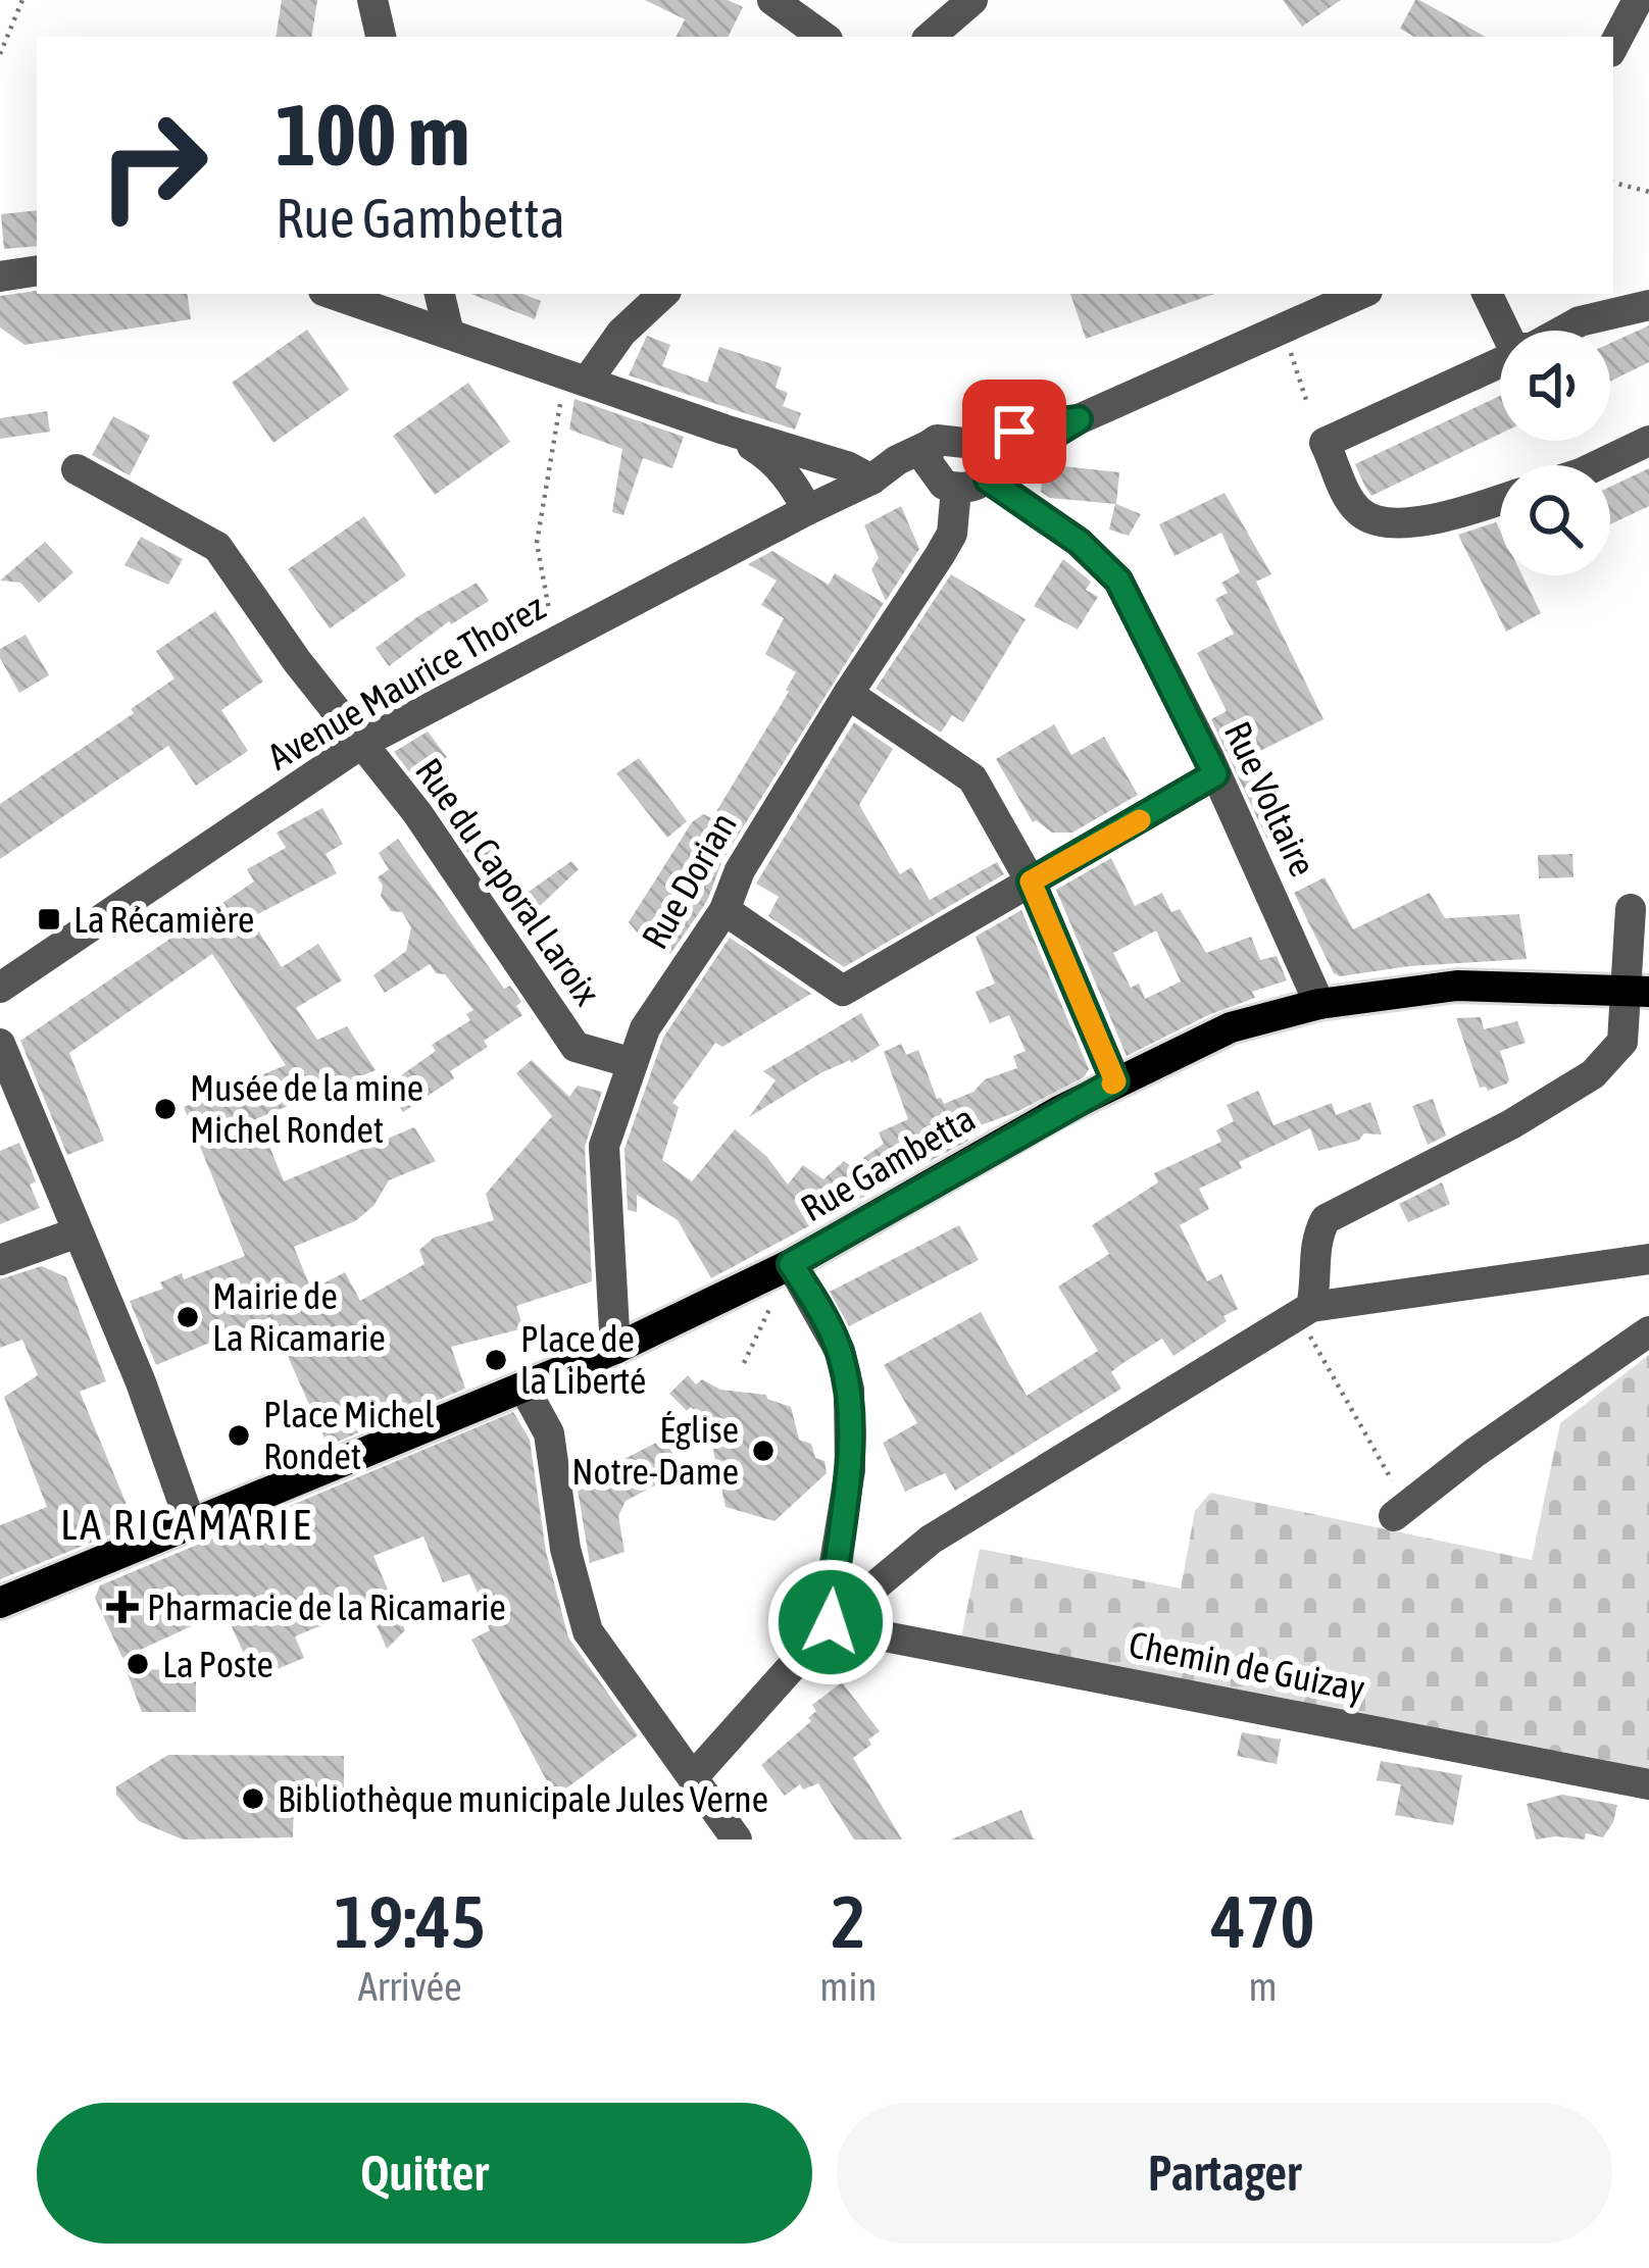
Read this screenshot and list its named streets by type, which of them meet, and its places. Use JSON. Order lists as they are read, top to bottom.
{
  "streets": {
    "main road": ["Rue Gambetta"],
    "street": [
      "Avenue Maurice Thorez",
      "Rue Voltaire",
      "Rue Dorian",
      "Rue du Caporal Laroix",
      "Chemin de Guizay"
    ]
  },
  "crossings": [
    ["Avenue Maurice Thorez", "Rue Dorian"],
    ["Avenue Maurice Thorez", "Rue du Caporal Laroix"],
    ["Rue Voltaire", "Rue Gambetta"],
    ["Rue Dorian", "Rue du Caporal Laroix"],
    ["Rue Dorian", "Rue Gambetta"]
  ],
  "districts": ["LA RICAMARIE"],
  "places": {
    "transit": ["La Récamière"],
    "other": [
      "Musée de la mine Michel Rondet",
      "Mairie de La Ricamarie",
      "Place de la Liberté",
      "Place Michel Rondet",
      "Église Notre-Dame",
      "La Poste",
      "Bibliothèque municipale Jules Verne"
    ],
    "health": ["Pharmacie de la Ricamarie"]
  },
  "page": {
    "turn": ["100 m", "Rue Gambetta"],
    "eta": [
      "19:45",
      "Arrivée",
      "2",
      "min",
      "470",
      "m"
    ],
    "buttons": ["Quitter", "Partager"]
  }
}
